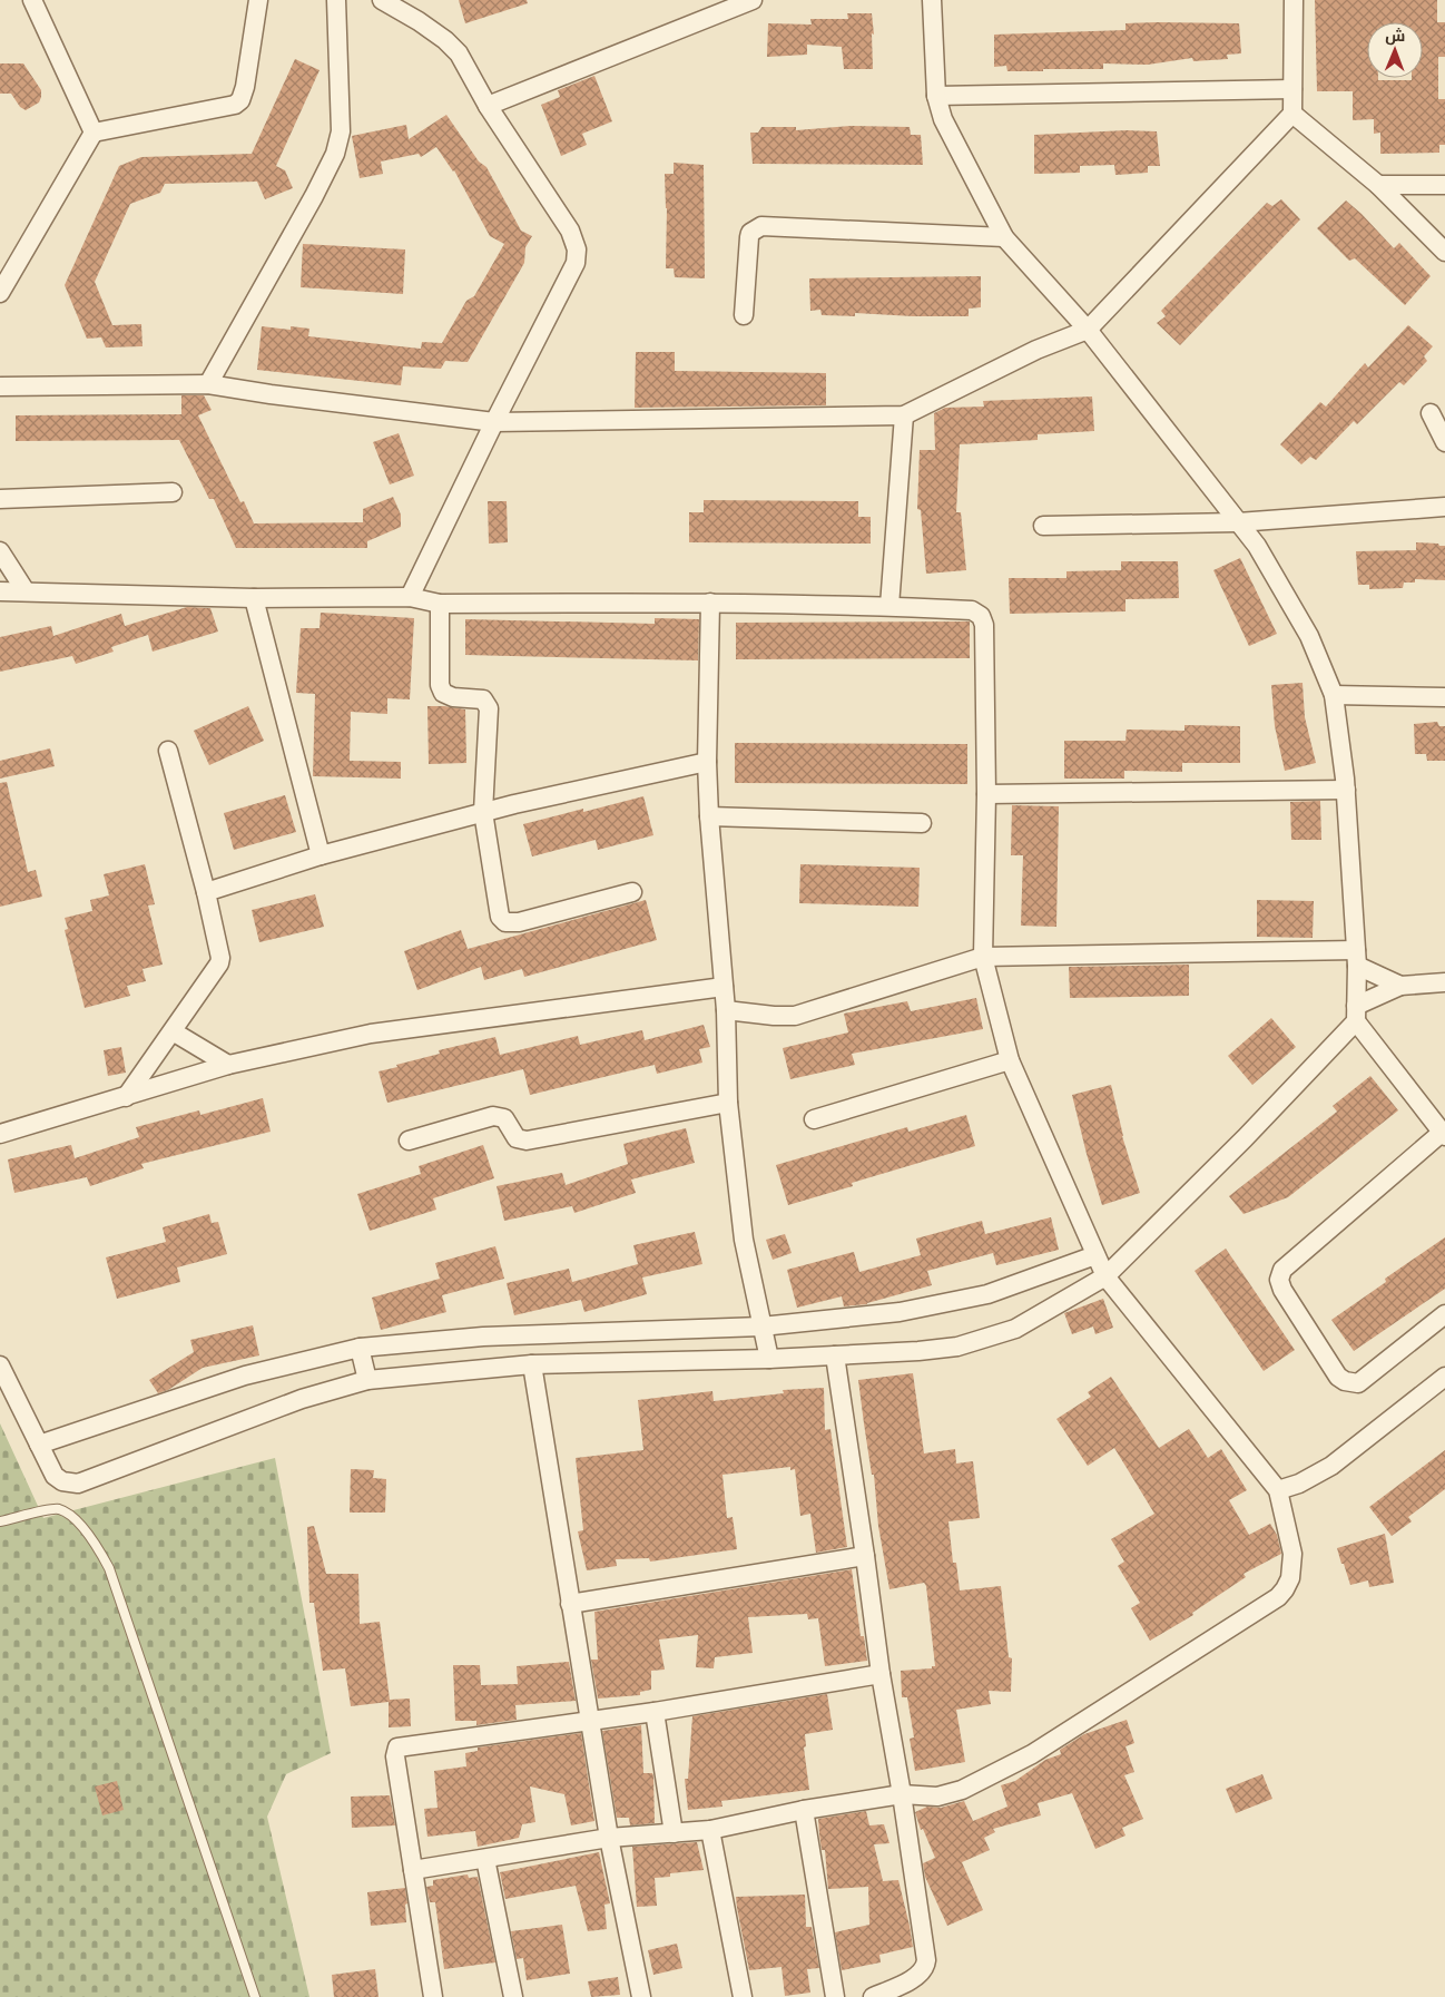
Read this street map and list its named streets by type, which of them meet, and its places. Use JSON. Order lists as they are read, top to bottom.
{
  "north": "top"
}
